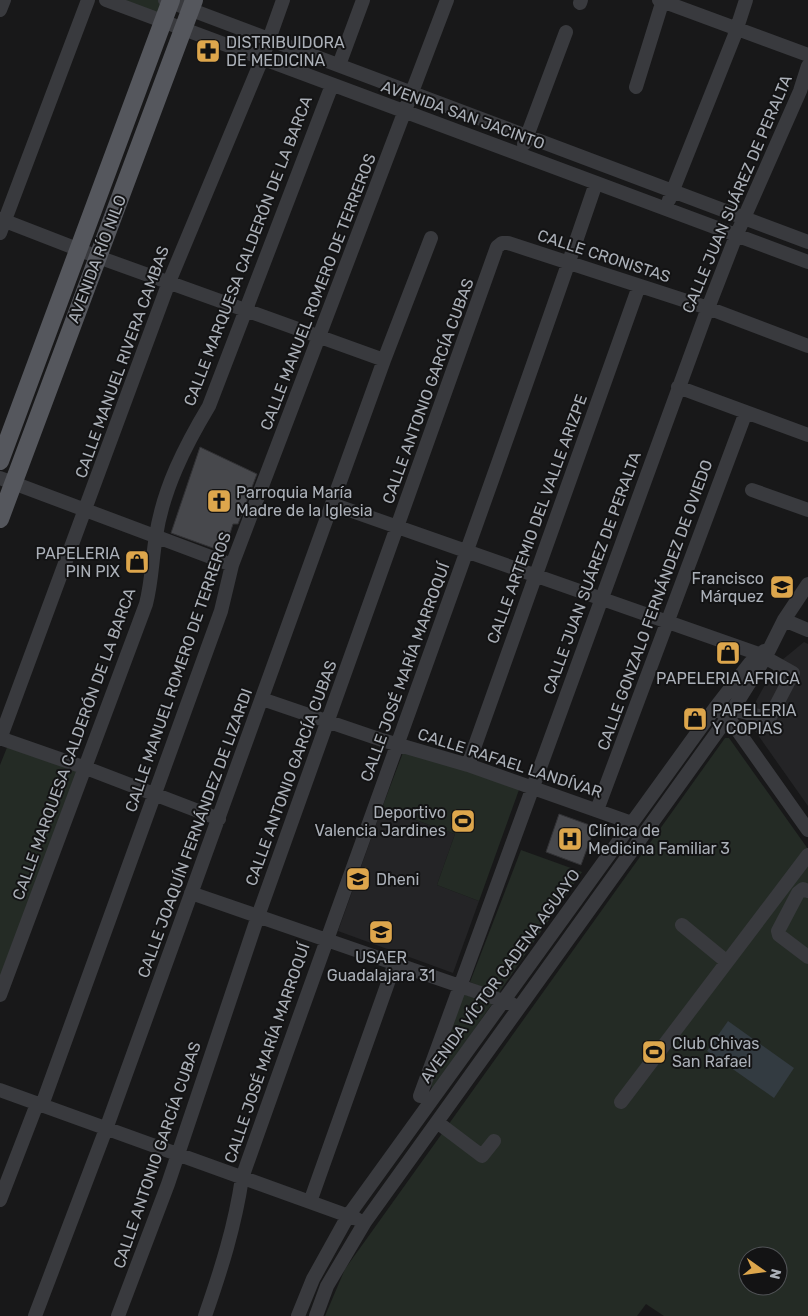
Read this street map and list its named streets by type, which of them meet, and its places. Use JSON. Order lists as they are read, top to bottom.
{
  "streets": {
    "main road": ["AVENIDA RÍO NILO"],
    "street": [
      "AVENIDA SAN JACINTO",
      "CALLE JUAN SUÁREZ DE PERALTA",
      "CALLE MARQUESA CALDERÓN DE LA BARCA",
      "CALLE CRONISTAS",
      "CALLE MANUEL ROMERO DE TERREROS",
      "CALLE MANUEL RIVERA CAMBAS",
      "CALLE ANTONIO GARCÍA CUBAS",
      "CALLE ARTEMIO DEL VALLE ARIZPE",
      "CALLE GONZALO FERNÁNDEZ DE OVIEDO",
      "CALLE JOSÉ MARÍA MARROQUÍ",
      "CALLE RAFAEL LANDÍVAR",
      "CALLE JOAQUÍN FERNÁNDEZ DE LIZARDI",
      "AVENIDA VÍCTOR CADENA AGUAYO"
    ]
  },
  "crossings": [
    ["AVENIDA SAN JACINTO", "CALLE JUAN SUÁREZ DE PERALTA"],
    ["AVENIDA SAN JACINTO", "CALLE MARQUESA CALDERÓN DE LA BARCA"],
    ["AVENIDA SAN JACINTO", "AVENIDA RÍO NILO"],
    ["AVENIDA SAN JACINTO", "CALLE MANUEL ROMERO DE TERREROS"],
    ["AVENIDA SAN JACINTO", "CALLE MANUEL RIVERA CAMBAS"],
    ["AVENIDA SAN JACINTO", "CALLE JOSÉ MARÍA MARROQUÍ"],
    ["CALLE JUAN SUÁREZ DE PERALTA", "CALLE CRONISTAS"],
    ["CALLE JUAN SUÁREZ DE PERALTA", "CALLE RAFAEL LANDÍVAR"],
    ["CALLE CRONISTAS", "CALLE ANTONIO GARCÍA CUBAS"],
    ["CALLE CRONISTAS", "CALLE ARTEMIO DEL VALLE ARIZPE"],
    ["CALLE CRONISTAS", "CALLE JOSÉ MARÍA MARROQUÍ"],
    ["CALLE ANTONIO GARCÍA CUBAS", "CALLE RAFAEL LANDÍVAR"],
    ["CALLE ARTEMIO DEL VALLE ARIZPE", "CALLE RAFAEL LANDÍVAR"],
    ["CALLE GONZALO FERNÁNDEZ DE OVIEDO", "CALLE RAFAEL LANDÍVAR"],
    ["CALLE JOSÉ MARÍA MARROQUÍ", "CALLE RAFAEL LANDÍVAR"],
    ["CALLE RAFAEL LANDÍVAR", "CALLE JOAQUÍN FERNÁNDEZ DE LIZARDI"],
    ["CALLE RAFAEL LANDÍVAR", "AVENIDA VÍCTOR CADENA AGUAYO"]
  ],
  "places": {
    "pharmacy": ["DISTRIBUIDORA DE MEDICINA"],
    "church": ["Parroquia María Madre de la Iglesia"],
    "shop": ["PAPELERIA PIN PIX", "PAPELERIA AFRICA", "PAPELERIA Y COPIAS"],
    "school or university": ["Francisco Márquez", "Dheni", "USAER Guadalajara 31"],
    "sports": ["Deportivo Valencia Jardines", "Club Chivas San Rafael"],
    "hospital": ["Clínica de Medicina Familiar 3"]
  },
  "north": "right"
}
